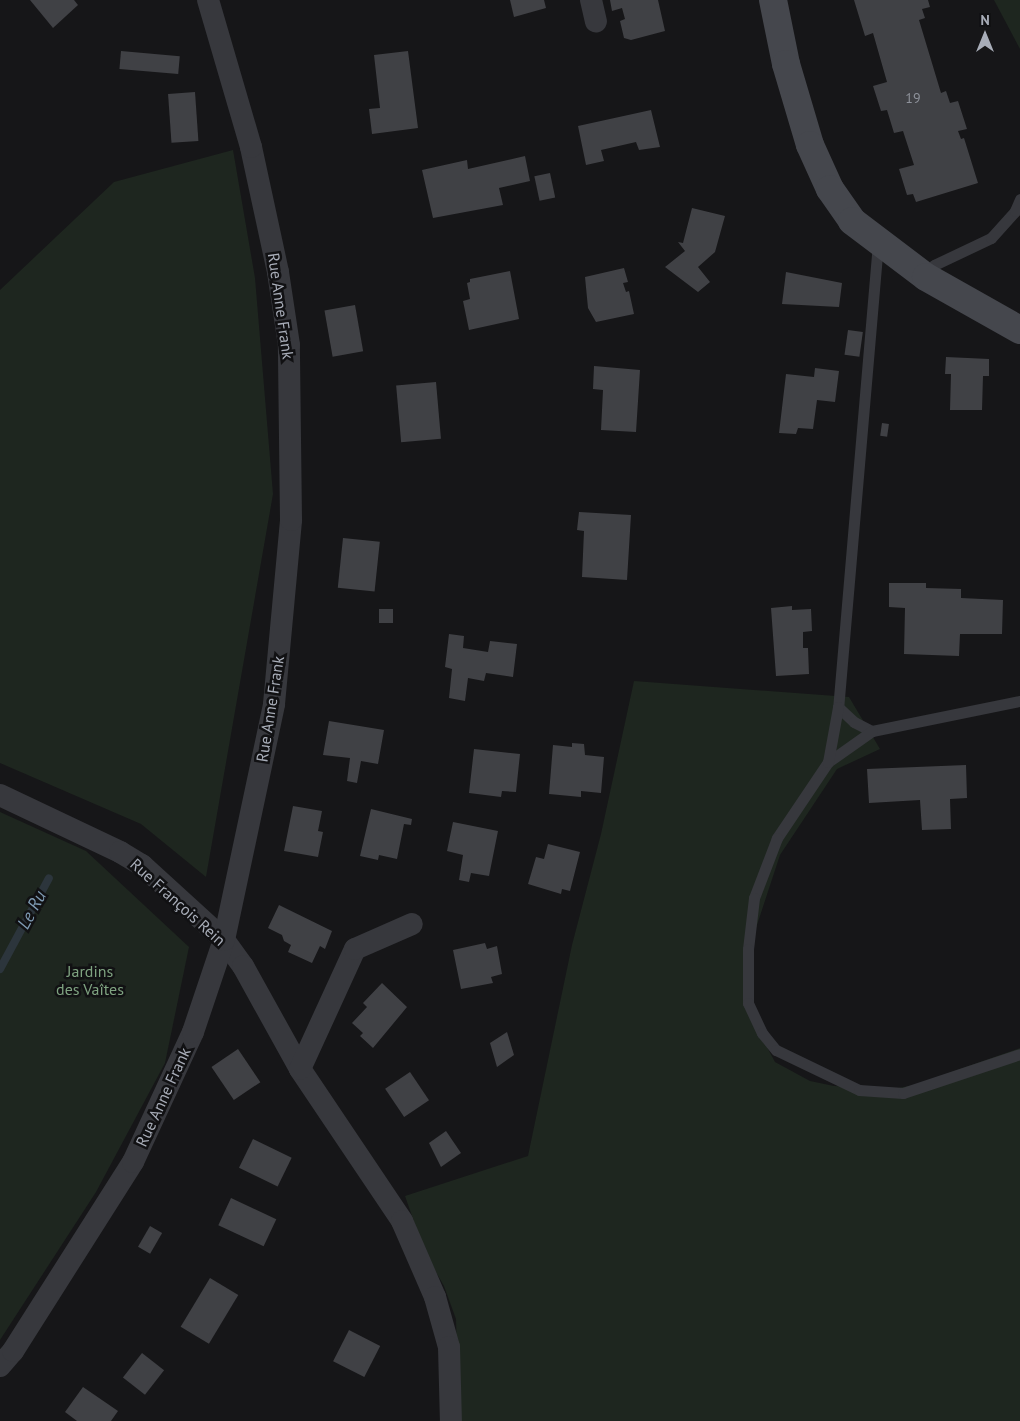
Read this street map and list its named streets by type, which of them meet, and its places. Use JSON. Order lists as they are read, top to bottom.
{
  "streets": {
    "street": ["Rue Anne Frank", "Rue François Rein"]
  },
  "crossings": [
    ["Rue Anne Frank", "Rue François Rein"]
  ],
  "water": ["Le Ru"],
  "parks": ["Jardins des Vaîtes"],
  "house_numbers": ["19"],
  "north": "top"
}
